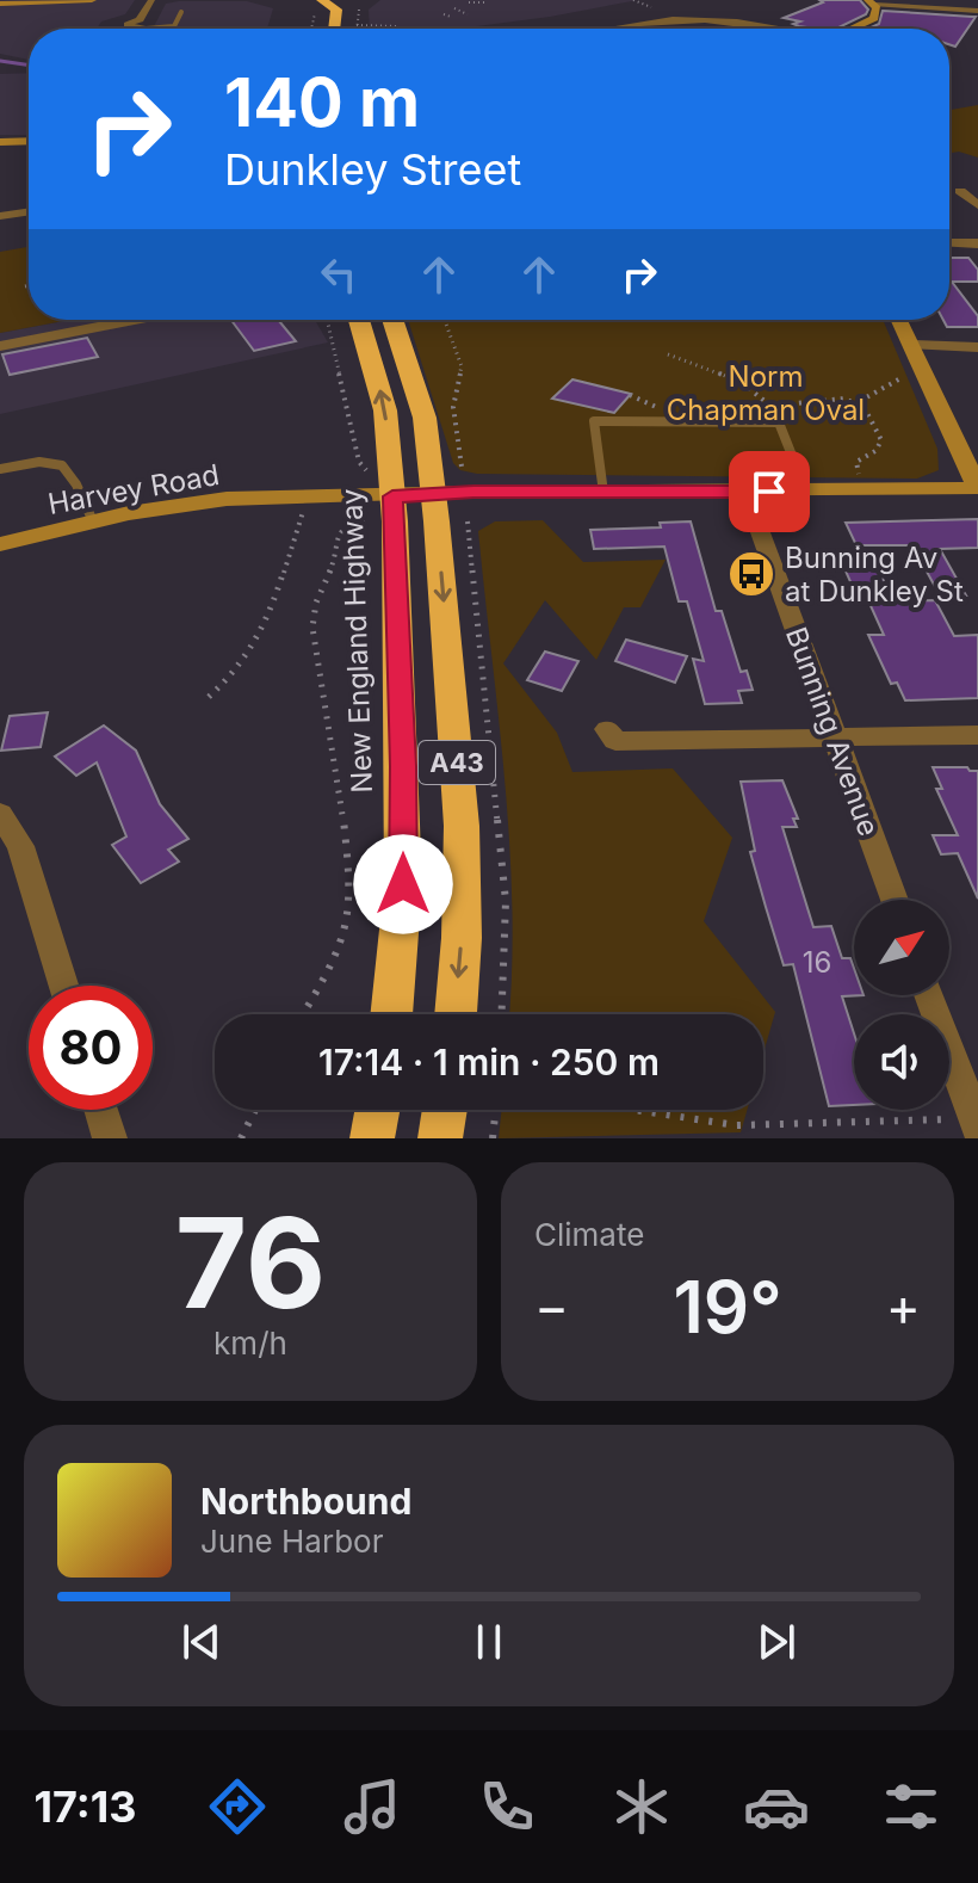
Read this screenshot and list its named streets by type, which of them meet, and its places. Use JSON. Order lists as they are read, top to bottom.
{
  "streets": {
    "highway": ["New England Highway", "A43"],
    "street": ["Harvey Road", "Bunning Avenue"]
  },
  "crossings": [
    ["Harvey Road", "New England Highway"],
    ["Harvey Road", "Bunning Avenue"],
    ["Harvey Road", "A43"]
  ],
  "parks": ["Norm Chapman Oval"],
  "places": {
    "bus stop": ["Bunning Av at Dunkley St"]
  },
  "house_numbers": ["16"],
  "north": "top right",
  "page": {
    "turn": ["140 m", "Dunkley Street"],
    "limit": "80",
    "trip": "17:14 · 1 min · 250 m",
    "tile": [
      ["76", "km/h"],
      "Climate"
    ],
    "heat": ["−", "19°", "+"],
    "song": ["Northbound", "June Harbor"],
    "tabs": "17:13"
  }
}
